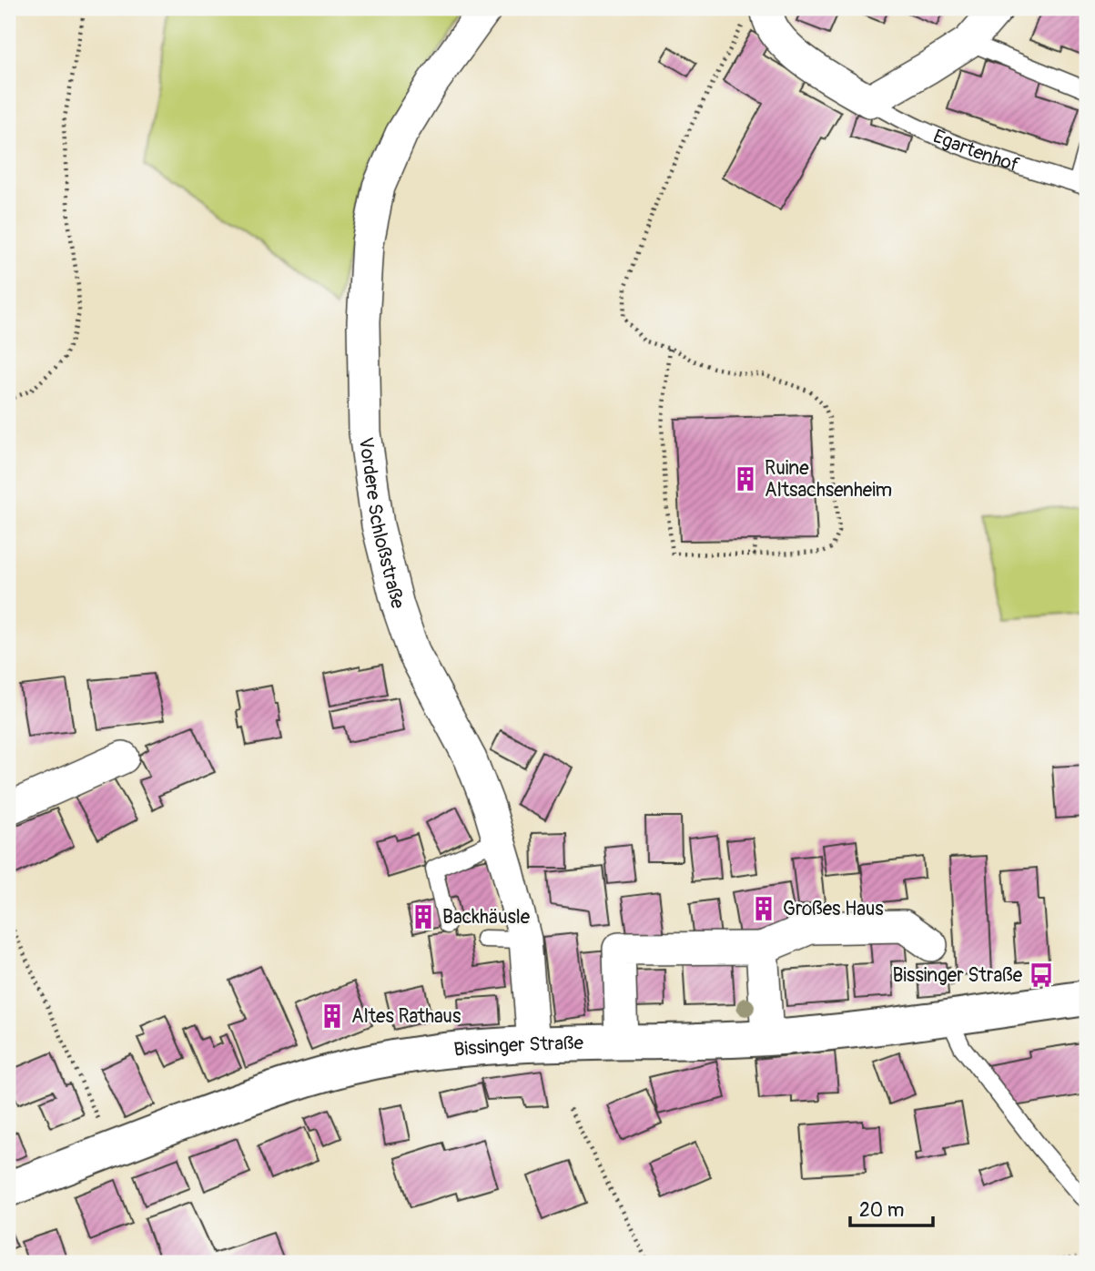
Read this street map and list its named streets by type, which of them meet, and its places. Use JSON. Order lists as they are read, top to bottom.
{
  "streets": {
    "main road": ["Bissinger Straße"],
    "street": ["Egartenhof", "Vordere Schloßstraße"]
  },
  "crossings": [
    ["Vordere Schloßstraße", "Bissinger Straße"]
  ],
  "places": {
    "building": [
      "Ruine Altsachsenheim",
      "Großes Haus",
      "Backhäusle",
      "Altes Rathaus"
    ],
    "bus stop": ["Bissinger Straße"]
  },
  "scale_bar": "20 m"
}
